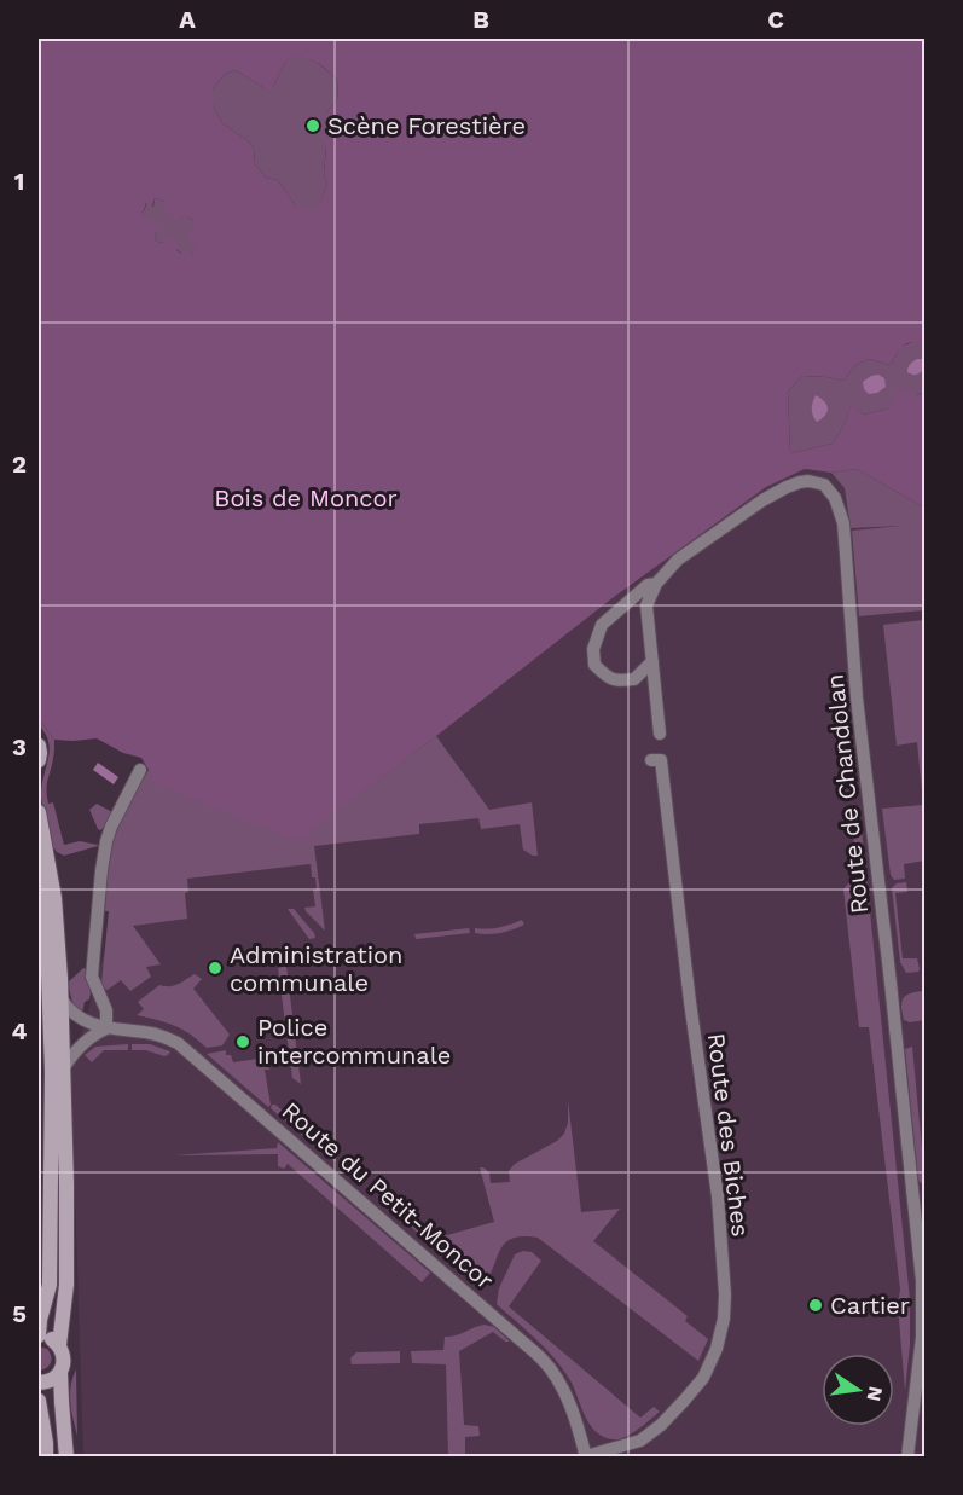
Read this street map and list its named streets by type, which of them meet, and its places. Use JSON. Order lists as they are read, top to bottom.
{
  "streets": {
    "street": ["Route de Chandolan", "Route des Biches", "Route du Petit-Moncor"]
  },
  "crossings": [
    ["Route des Biches", "Route du Petit-Moncor"]
  ],
  "parks": ["Bois de Moncor"],
  "places": [
    "Scène Forestière",
    "Administration communale",
    "Police intercommunale",
    "Cartier"
  ],
  "north": "right",
  "grid": {
    "columns": ["A", "B", "C"],
    "rows": [
      "1",
      "2",
      "3",
      "4",
      "5"
    ]
  }
}
